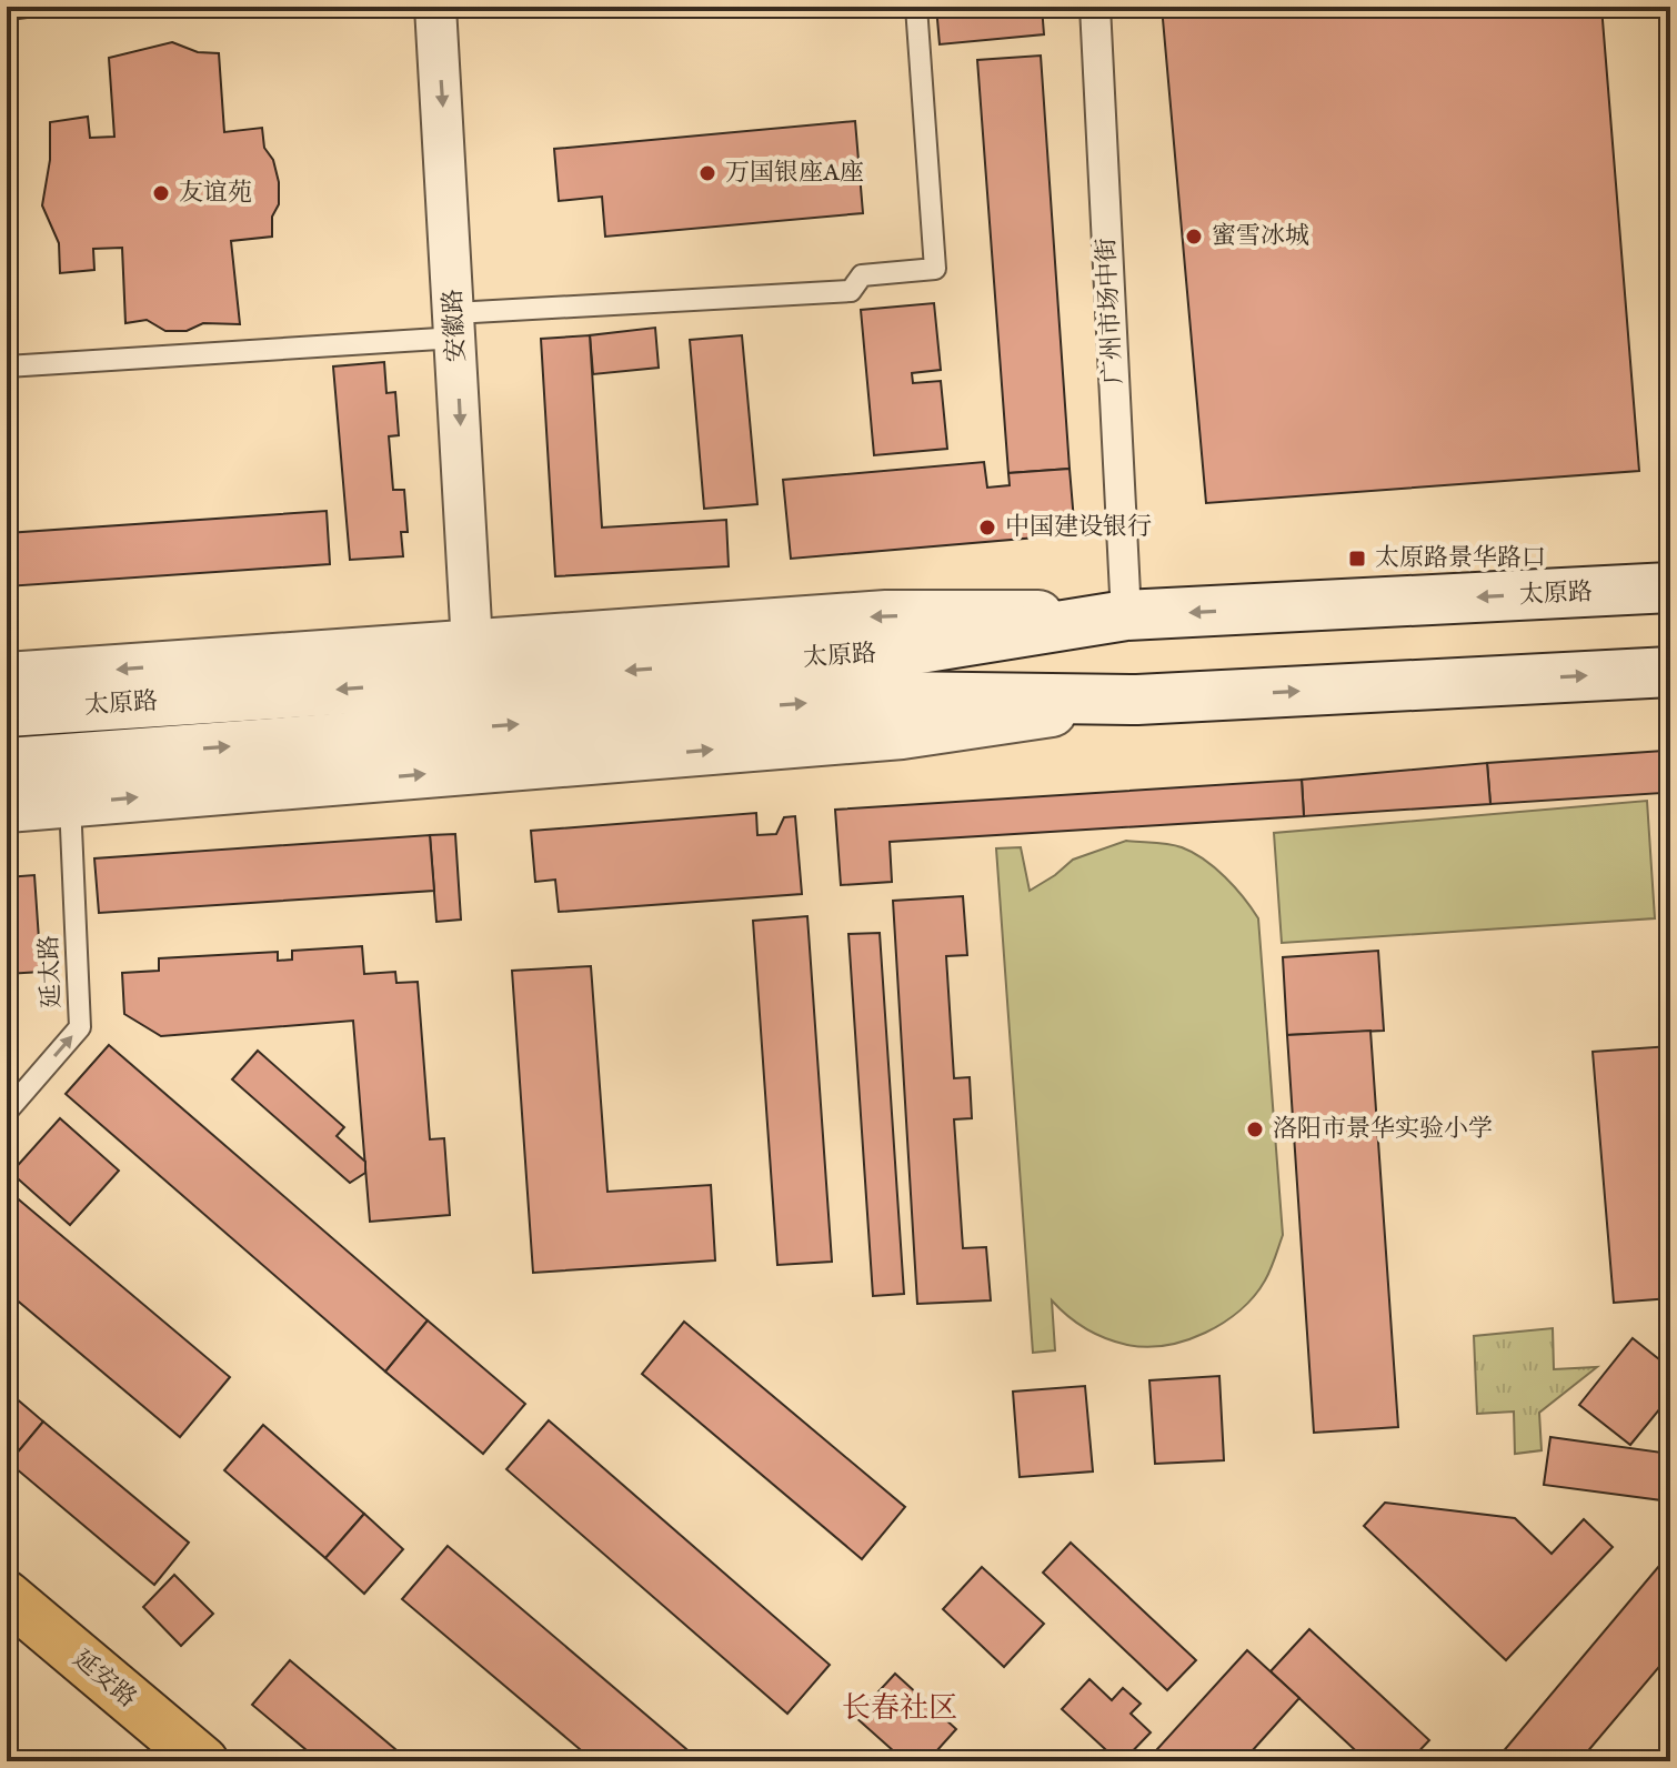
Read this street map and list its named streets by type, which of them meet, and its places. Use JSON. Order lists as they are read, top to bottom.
{
  "streets": {
    "main road": ["太原路", "延安路"],
    "street": ["广州市场中街", "安徽路"],
    "lane": ["延太路"]
  },
  "crossings": [
    ["广州市场中街", "太原路"]
  ],
  "one_way": ["安徽路", "延太路"],
  "districts": ["长春社区"],
  "places": {
    "other": [
      "万国银座A座",
      "友谊苑",
      "蜜雪冰城",
      "中国建设银行",
      "洛阳市景华实验小学"
    ],
    "transit": ["太原路景华路口"]
  }
}
